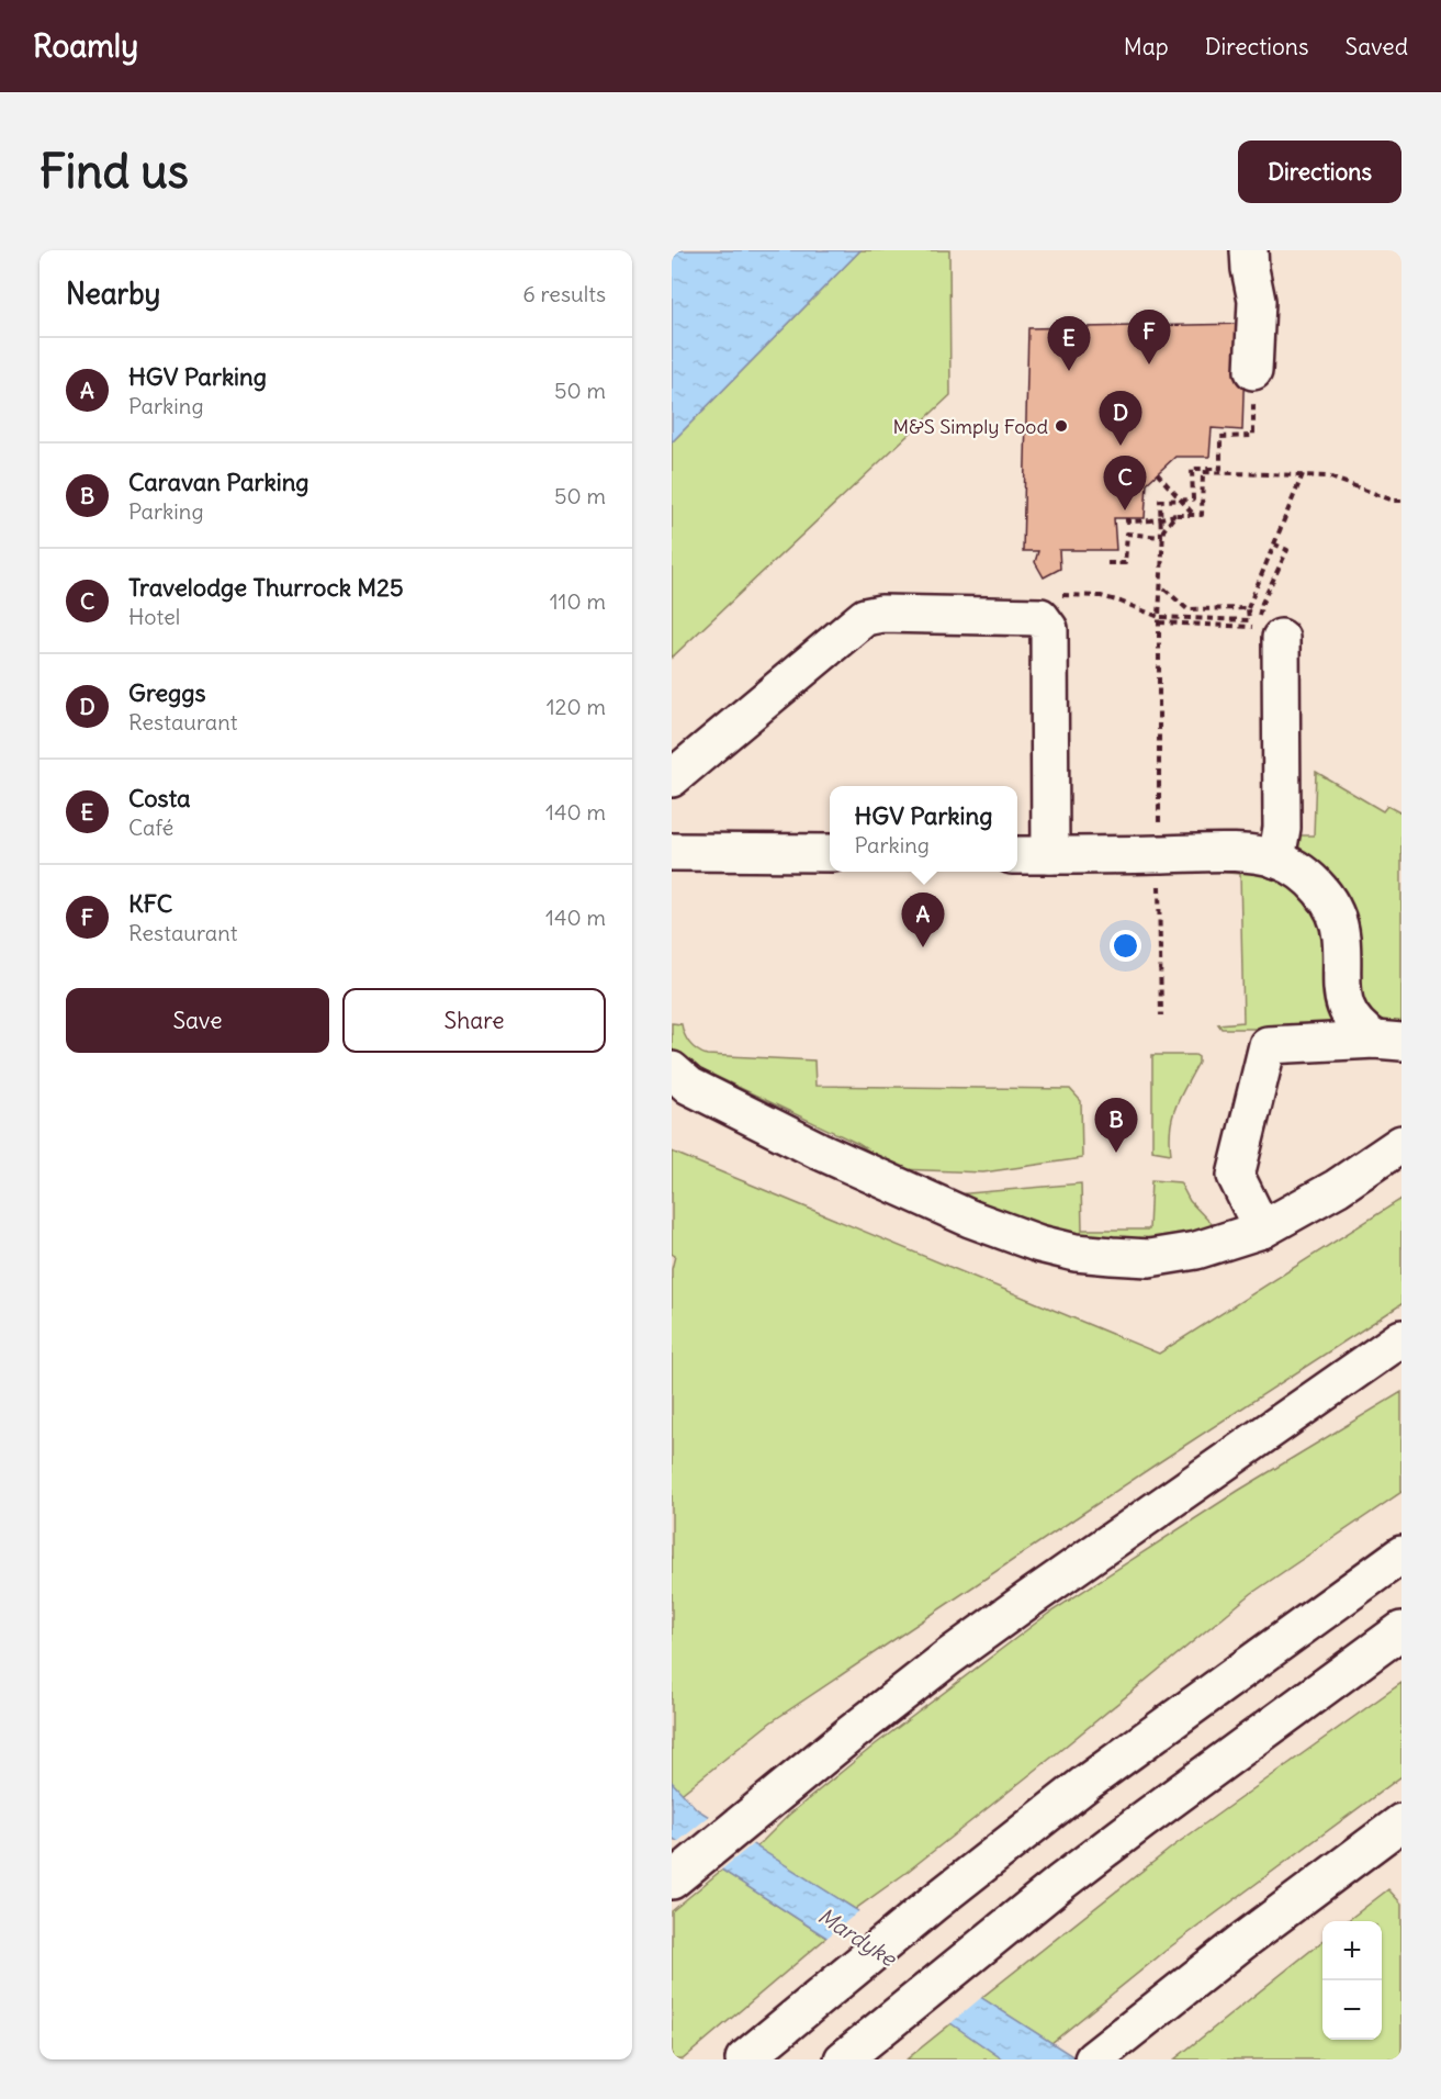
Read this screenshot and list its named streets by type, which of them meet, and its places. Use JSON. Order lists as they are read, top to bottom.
{
  "water": ["Mardyke"],
  "places": ["M&S Simply Food"],
  "page": {
    "header": "Roamly",
    "nav": ["Map", "Directions", "Saved"],
    "buttons": [
      "Directions",
      ["Save", "Share"]
    ],
    "title": "Find us",
    "heading": ["Nearby", "6 results"],
    "pins": [
      "F",
      "E",
      "D",
      "C",
      "A",
      "B"
    ],
    "list": [
      {
        "mark": "A",
        "name": "HGV Parking",
        "note": "Parking",
        "value": "50 m"
      },
      {
        "mark": "B",
        "name": "Caravan Parking",
        "note": "Parking",
        "value": "50 m"
      },
      {
        "mark": "C",
        "name": "Travelodge Thurrock M25",
        "note": "Hotel",
        "value": "110 m"
      },
      {
        "mark": "D",
        "name": "Greggs",
        "note": "Restaurant",
        "value": "120 m"
      },
      {
        "mark": "E",
        "name": "Costa",
        "note": "Café",
        "value": "140 m"
      },
      {
        "mark": "F",
        "name": "KFC",
        "note": "Restaurant",
        "value": "140 m"
      }
    ],
    "popup": ["HGV Parking", "Parking"],
    "map_buttons": ["+", "−"]
  }
}
